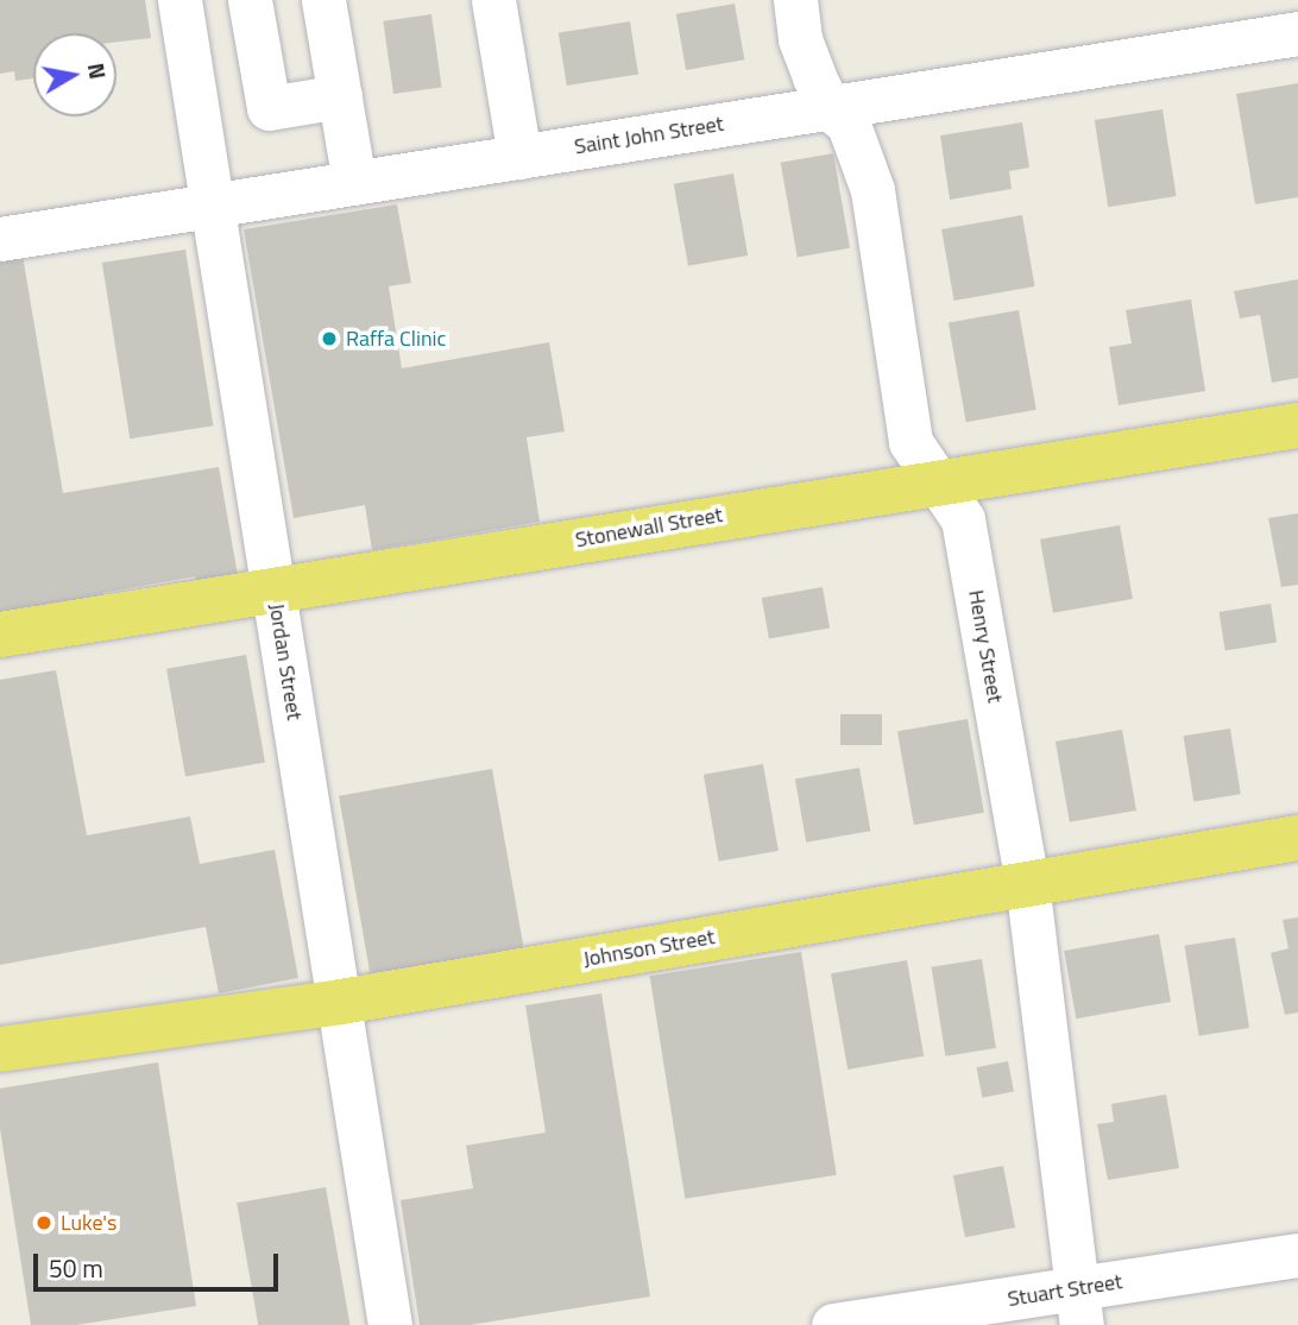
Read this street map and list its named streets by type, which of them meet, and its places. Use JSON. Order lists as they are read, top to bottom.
{
  "streets": {
    "main road": ["Stonewall Street", "Johnson Street"],
    "street": [
      "Saint John Street",
      "Henry Street",
      "Jordan Street",
      "Stuart Street"
    ]
  },
  "crossings": [
    ["Saint John Street", "Henry Street"],
    ["Saint John Street", "Jordan Street"],
    ["Stonewall Street", "Henry Street"],
    ["Stonewall Street", "Jordan Street"],
    ["Henry Street", "Johnson Street"],
    ["Henry Street", "Stuart Street"],
    ["Jordan Street", "Johnson Street"]
  ],
  "places": ["Raffa Clinic", "Luke's"],
  "scale_bar": "50 m",
  "north": "right"
}
